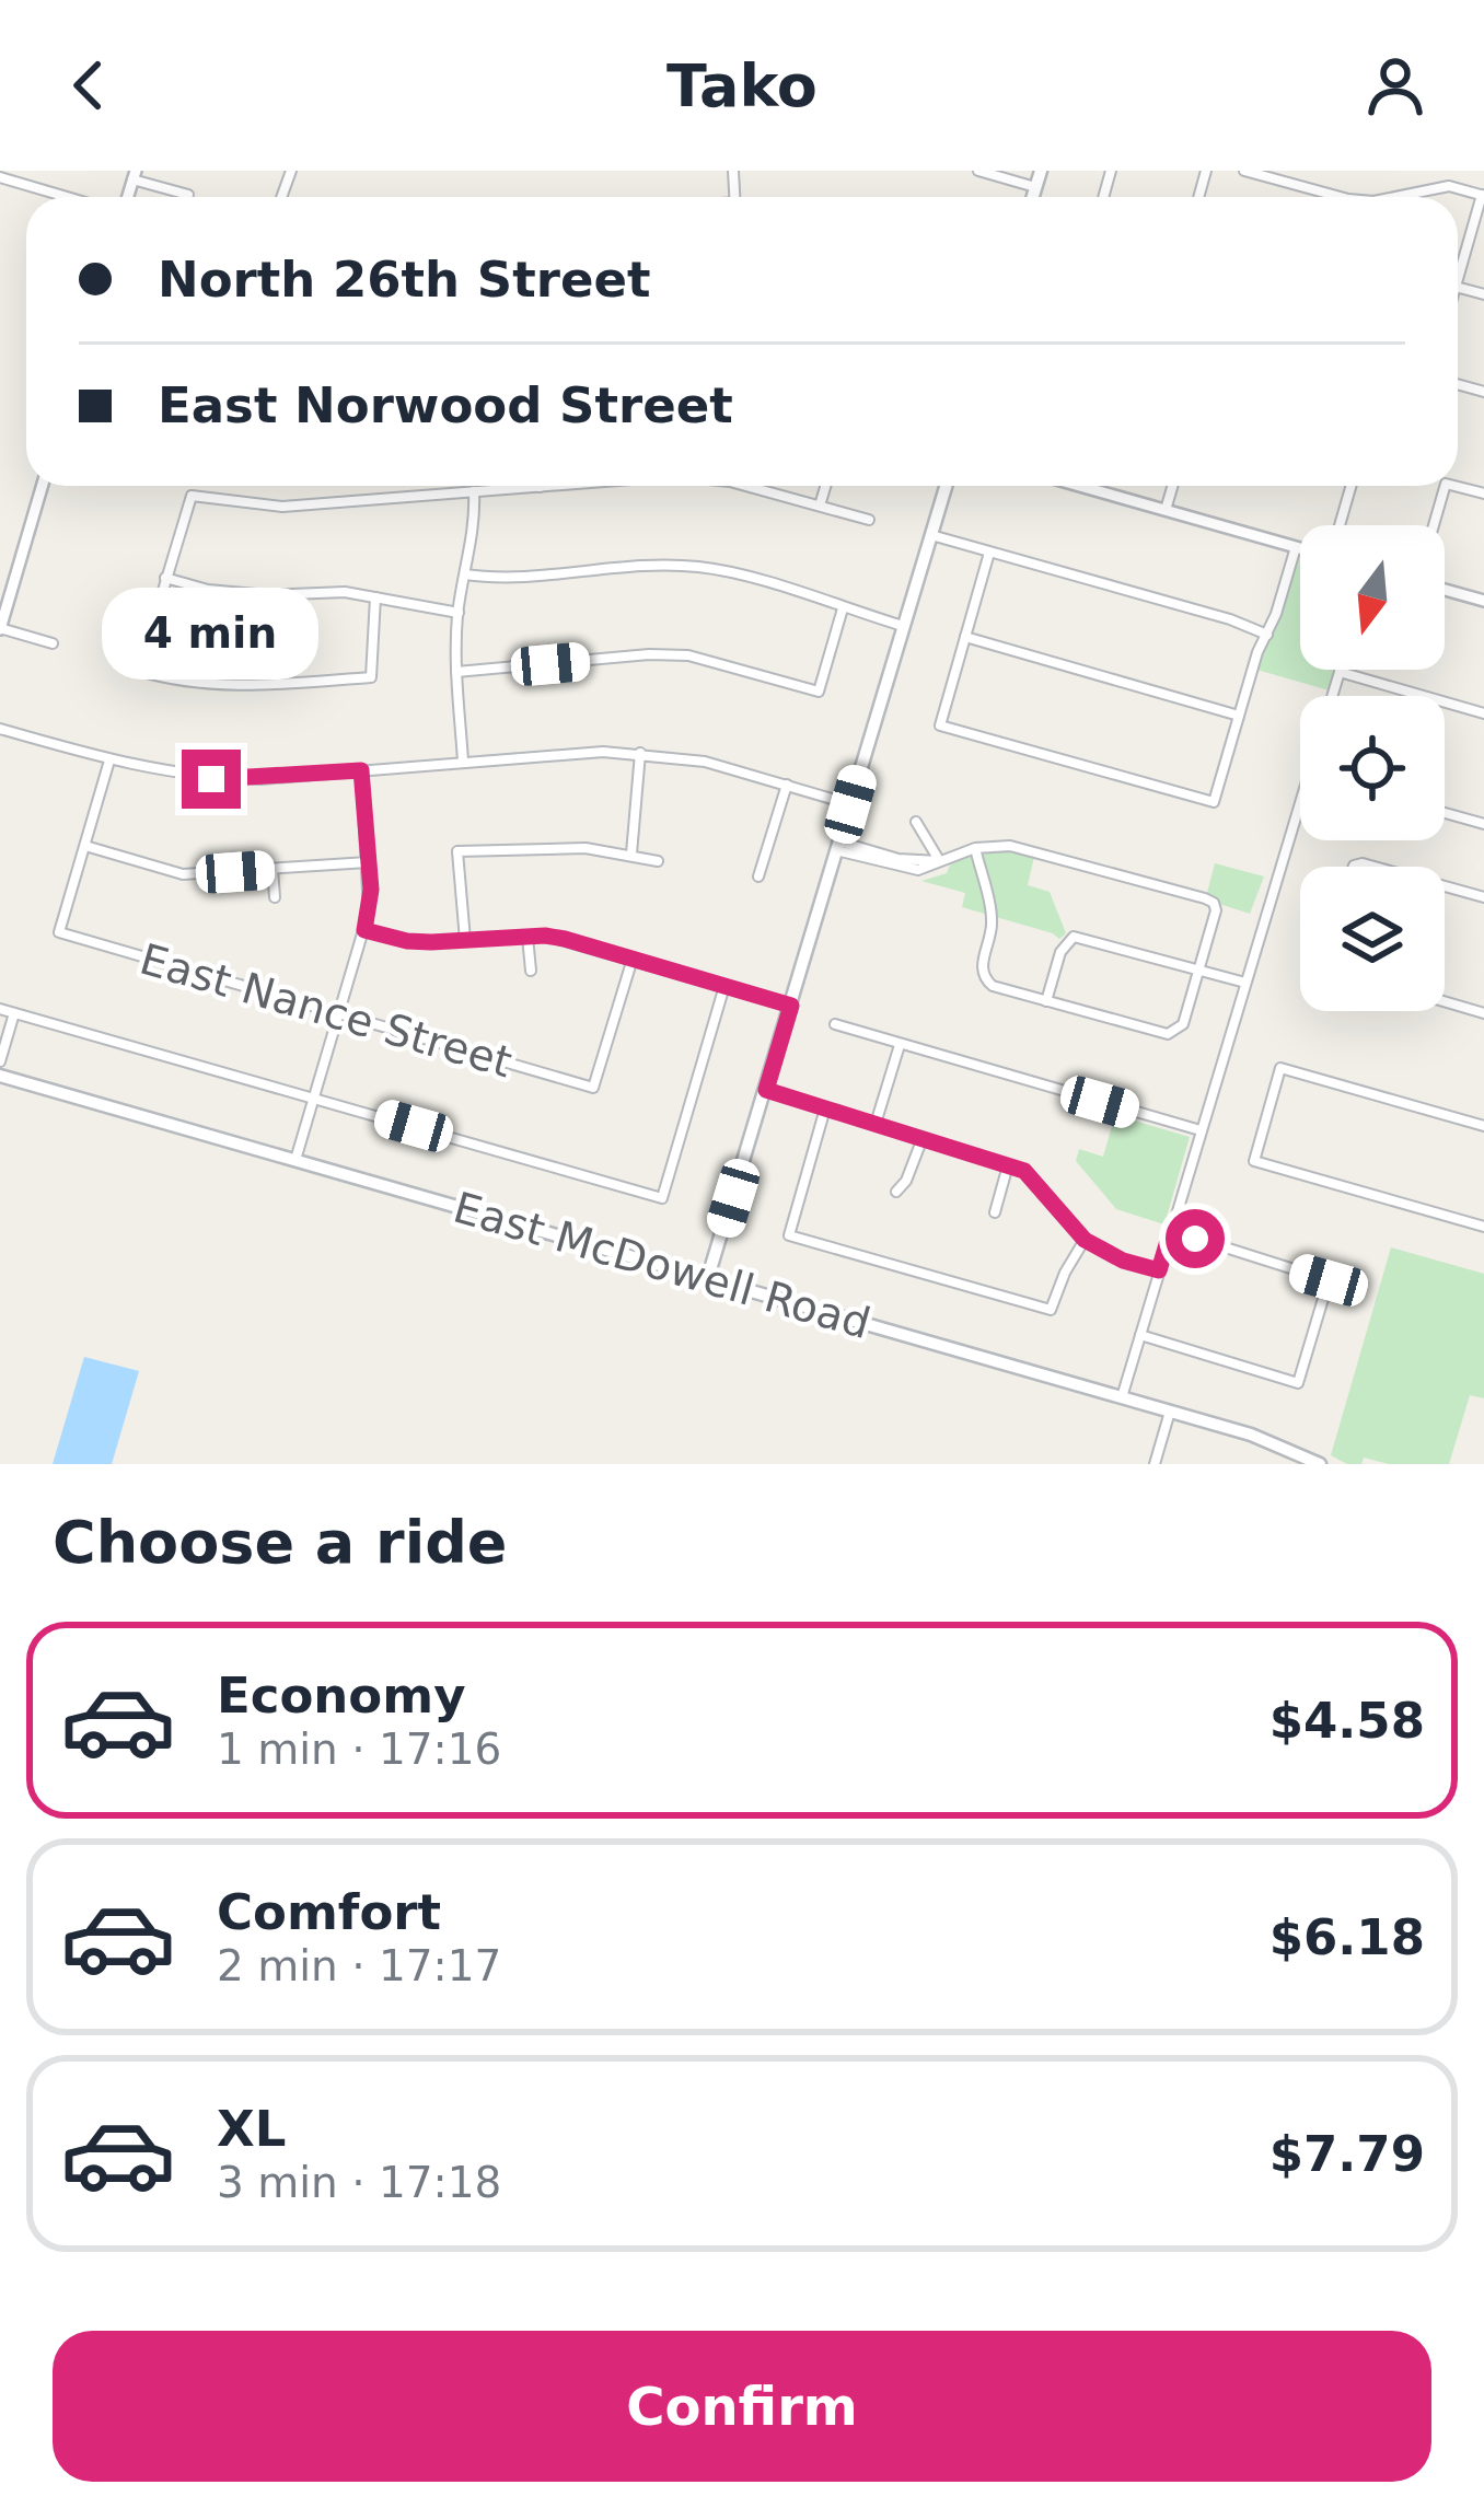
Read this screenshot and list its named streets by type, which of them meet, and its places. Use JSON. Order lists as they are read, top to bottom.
{
  "streets": {
    "main road": ["East McDowell Road"],
    "street": ["East Nance Street"]
  },
  "north": "bottom",
  "page": {
    "header": "Tako",
    "banner": ["North 26th Street", "East Norwood Street"],
    "bubble": "4 min",
    "heading": "Choose a ride",
    "list": [
      {
        "name": "Economy",
        "note": "1 min · 17:16",
        "value": "$4.58"
      },
      {
        "name": "Comfort",
        "note": "2 min · 17:17",
        "value": "$6.18"
      },
      {
        "name": "XL",
        "note": "3 min · 17:18",
        "value": "$7.79"
      }
    ],
    "buttons": "Confirm"
  }
}
